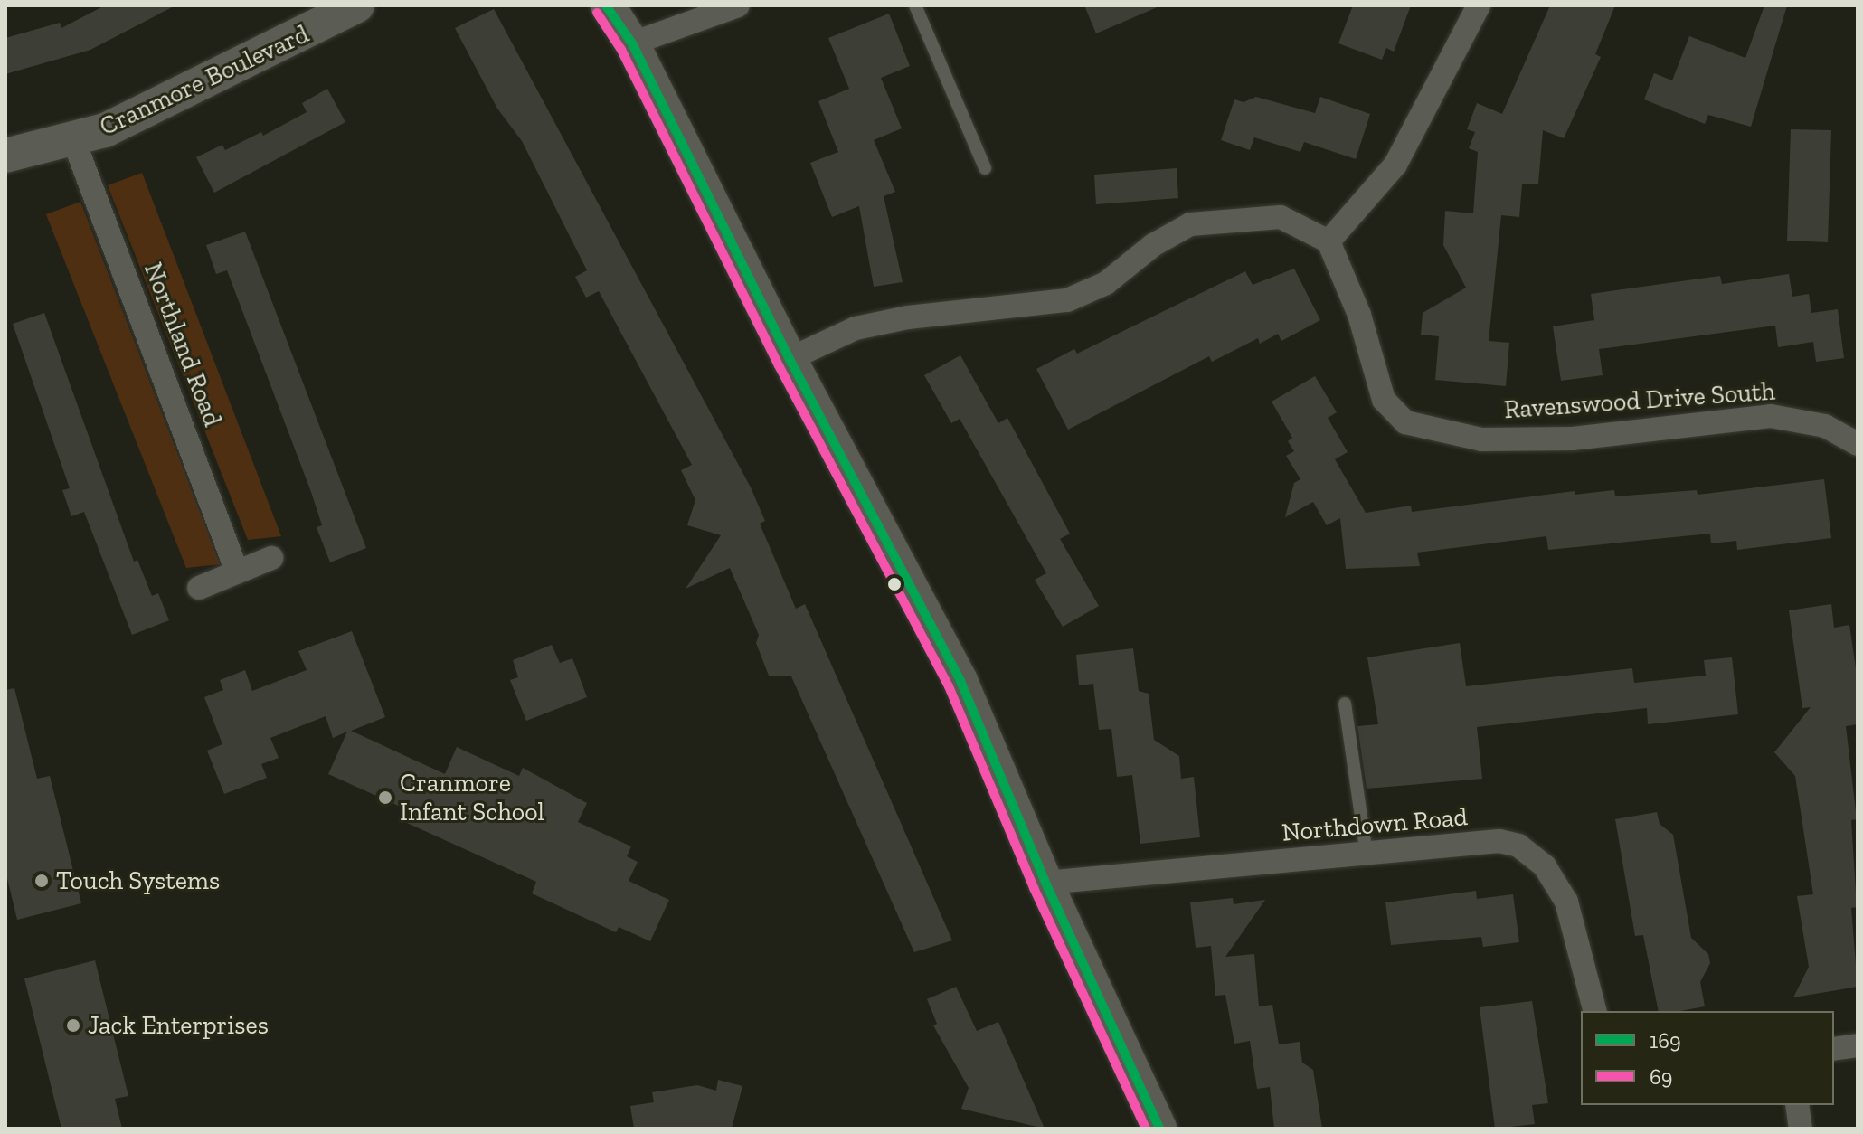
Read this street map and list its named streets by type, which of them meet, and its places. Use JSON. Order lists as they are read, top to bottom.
{
  "streets": {
    "street": [
      "Cranmore Boulevard",
      "Northland Road",
      "Ravenswood Drive South",
      "Northdown Road"
    ]
  },
  "crossings": [
    ["Cranmore Boulevard", "Northland Road"]
  ],
  "places": ["Cranmore Infant School", "Touch Systems", "Jack Enterprises"],
  "lines": ["transit line 169", "transit line 69"],
  "legend": ["169", "69"]
}
